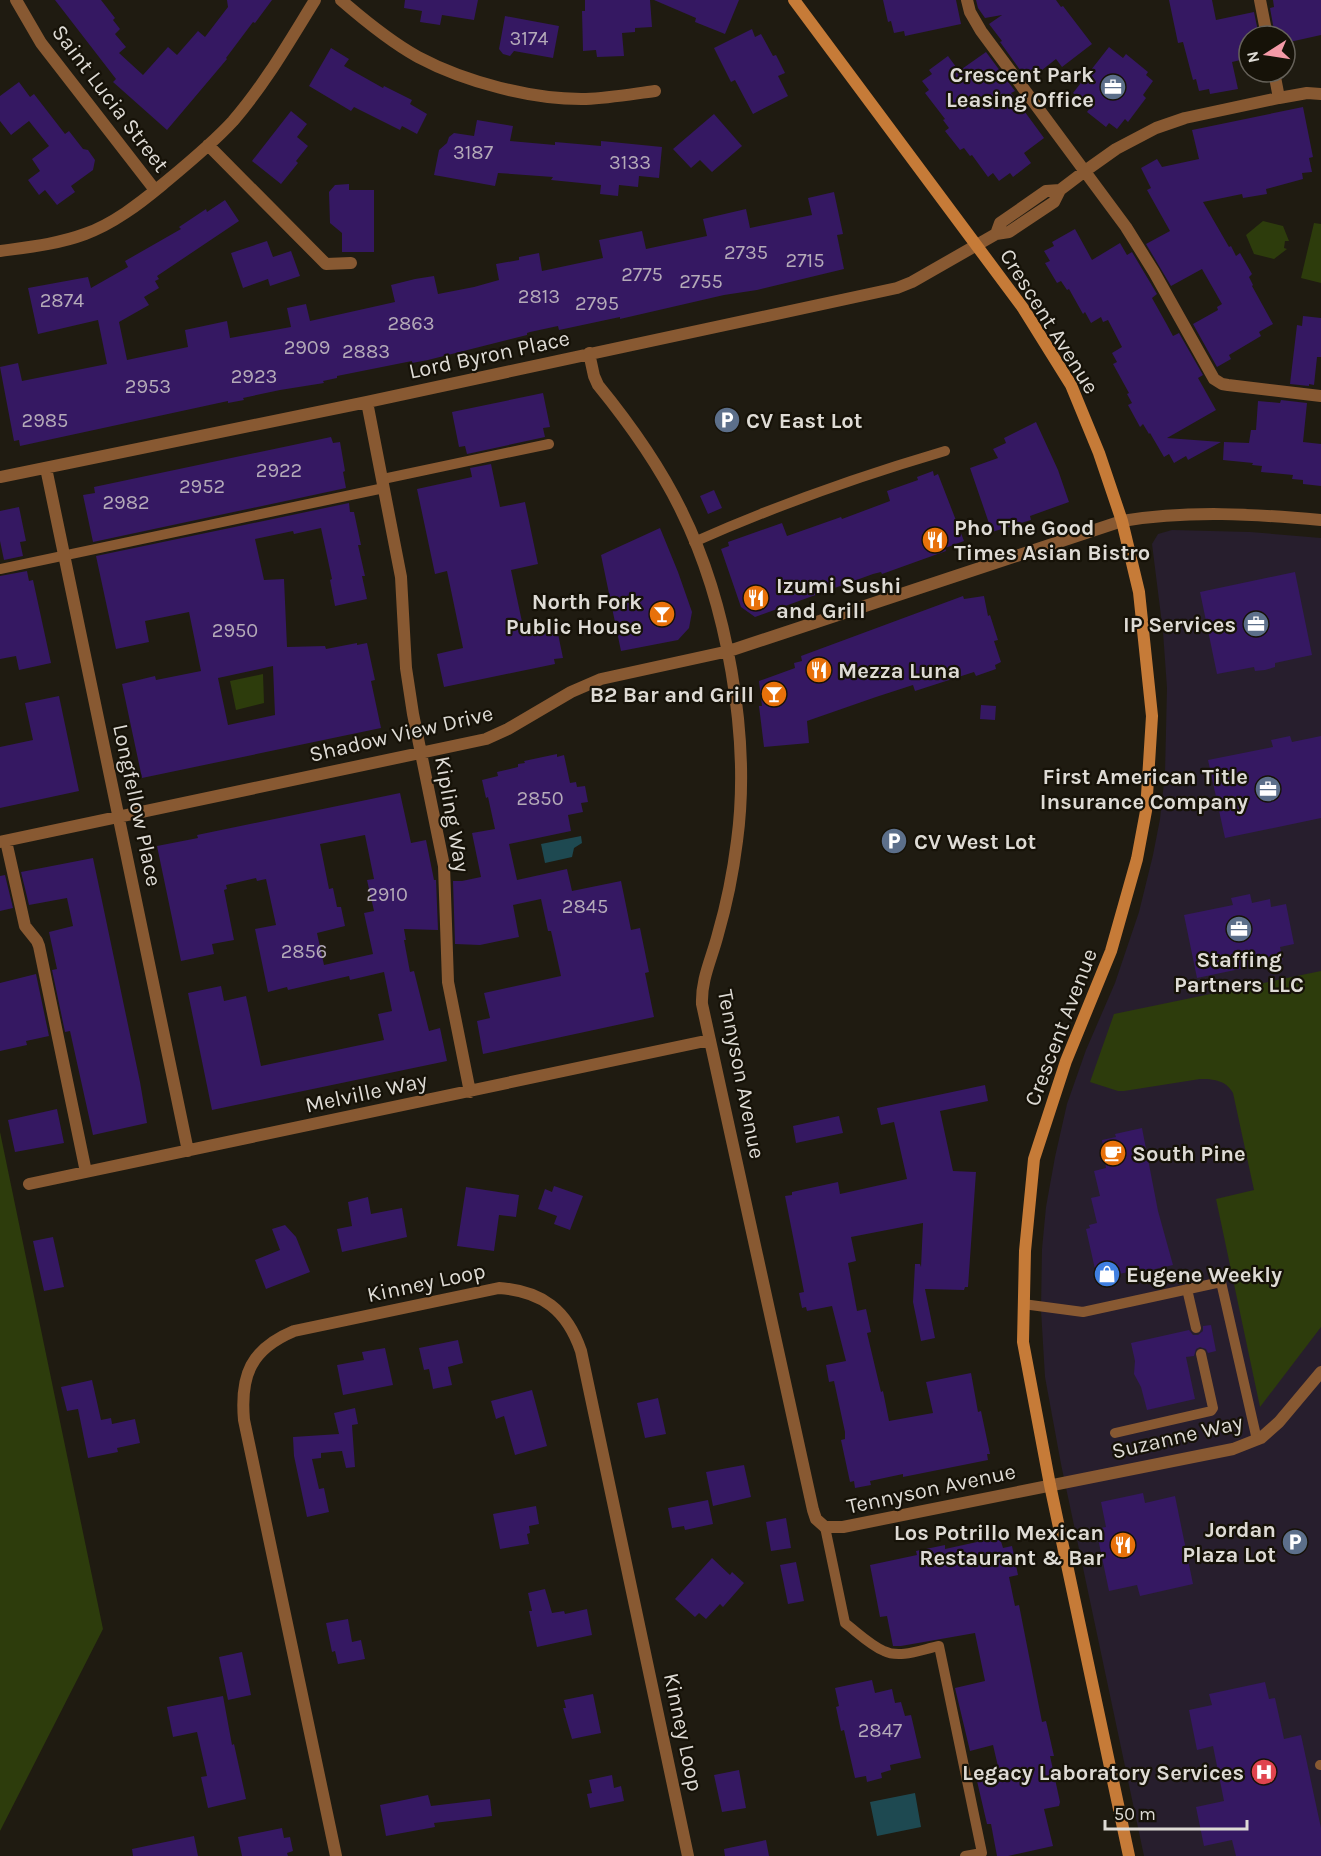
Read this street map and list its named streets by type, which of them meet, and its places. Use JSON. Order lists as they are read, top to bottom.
{
  "streets": {
    "street": [
      "Saint Lucia Street",
      "Crescent Avenue",
      "Lord Byron Place",
      "Shadow View Drive",
      "Longfellow Place",
      "Kipling Way",
      "Tennyson Avenue",
      "Melville Way",
      "Kinney Loop",
      "Suzanne Way"
    ]
  },
  "crossings": [
    ["Crescent Avenue", "Lord Byron Place"],
    ["Crescent Avenue", "Shadow View Drive"],
    ["Crescent Avenue", "Tennyson Avenue"],
    ["Crescent Avenue", "Suzanne Way"],
    ["Lord Byron Place", "Longfellow Place"],
    ["Lord Byron Place", "Kipling Way"],
    ["Lord Byron Place", "Tennyson Avenue"],
    ["Shadow View Drive", "Longfellow Place"],
    ["Shadow View Drive", "Kipling Way"],
    ["Shadow View Drive", "Tennyson Avenue"],
    ["Longfellow Place", "Melville Way"],
    ["Kipling Way", "Melville Way"],
    ["Tennyson Avenue", "Melville Way"],
    ["Tennyson Avenue", "Suzanne Way"]
  ],
  "places": {
    "office": [
      "Crescent Park Leasing Office",
      "IP Services",
      "First American Title Insurance Company",
      "Staffing Partners LLC"
    ],
    "parking": ["CV East Lot", "CV West Lot", "Jordan Plaza Lot"],
    "restaurant": [
      "Pho The Good Times Asian Bistro",
      "Izumi Sushi and Grill",
      "Mezza Luna",
      "Los Potrillo Mexican Restaurant & Bar"
    ],
    "bar": ["North Fork Public House", "B2 Bar and Grill"],
    "cafe": ["South Pine"],
    "shop": ["Eugene Weekly"],
    "hospital": ["Legacy Laboratory Services"]
  },
  "house_numbers": [
    "3174",
    "3187",
    "3133",
    "2735",
    "2715",
    "2775",
    "2755",
    "2813",
    "2874",
    "2795",
    "2863",
    "2909",
    "2883",
    "2923",
    "2953",
    "2985",
    "2922",
    "2952",
    "2982",
    "2950",
    "2850",
    "2910",
    "2845",
    "2856",
    "2847"
  ],
  "scale_bar": "50 m",
  "north": "left"
}
